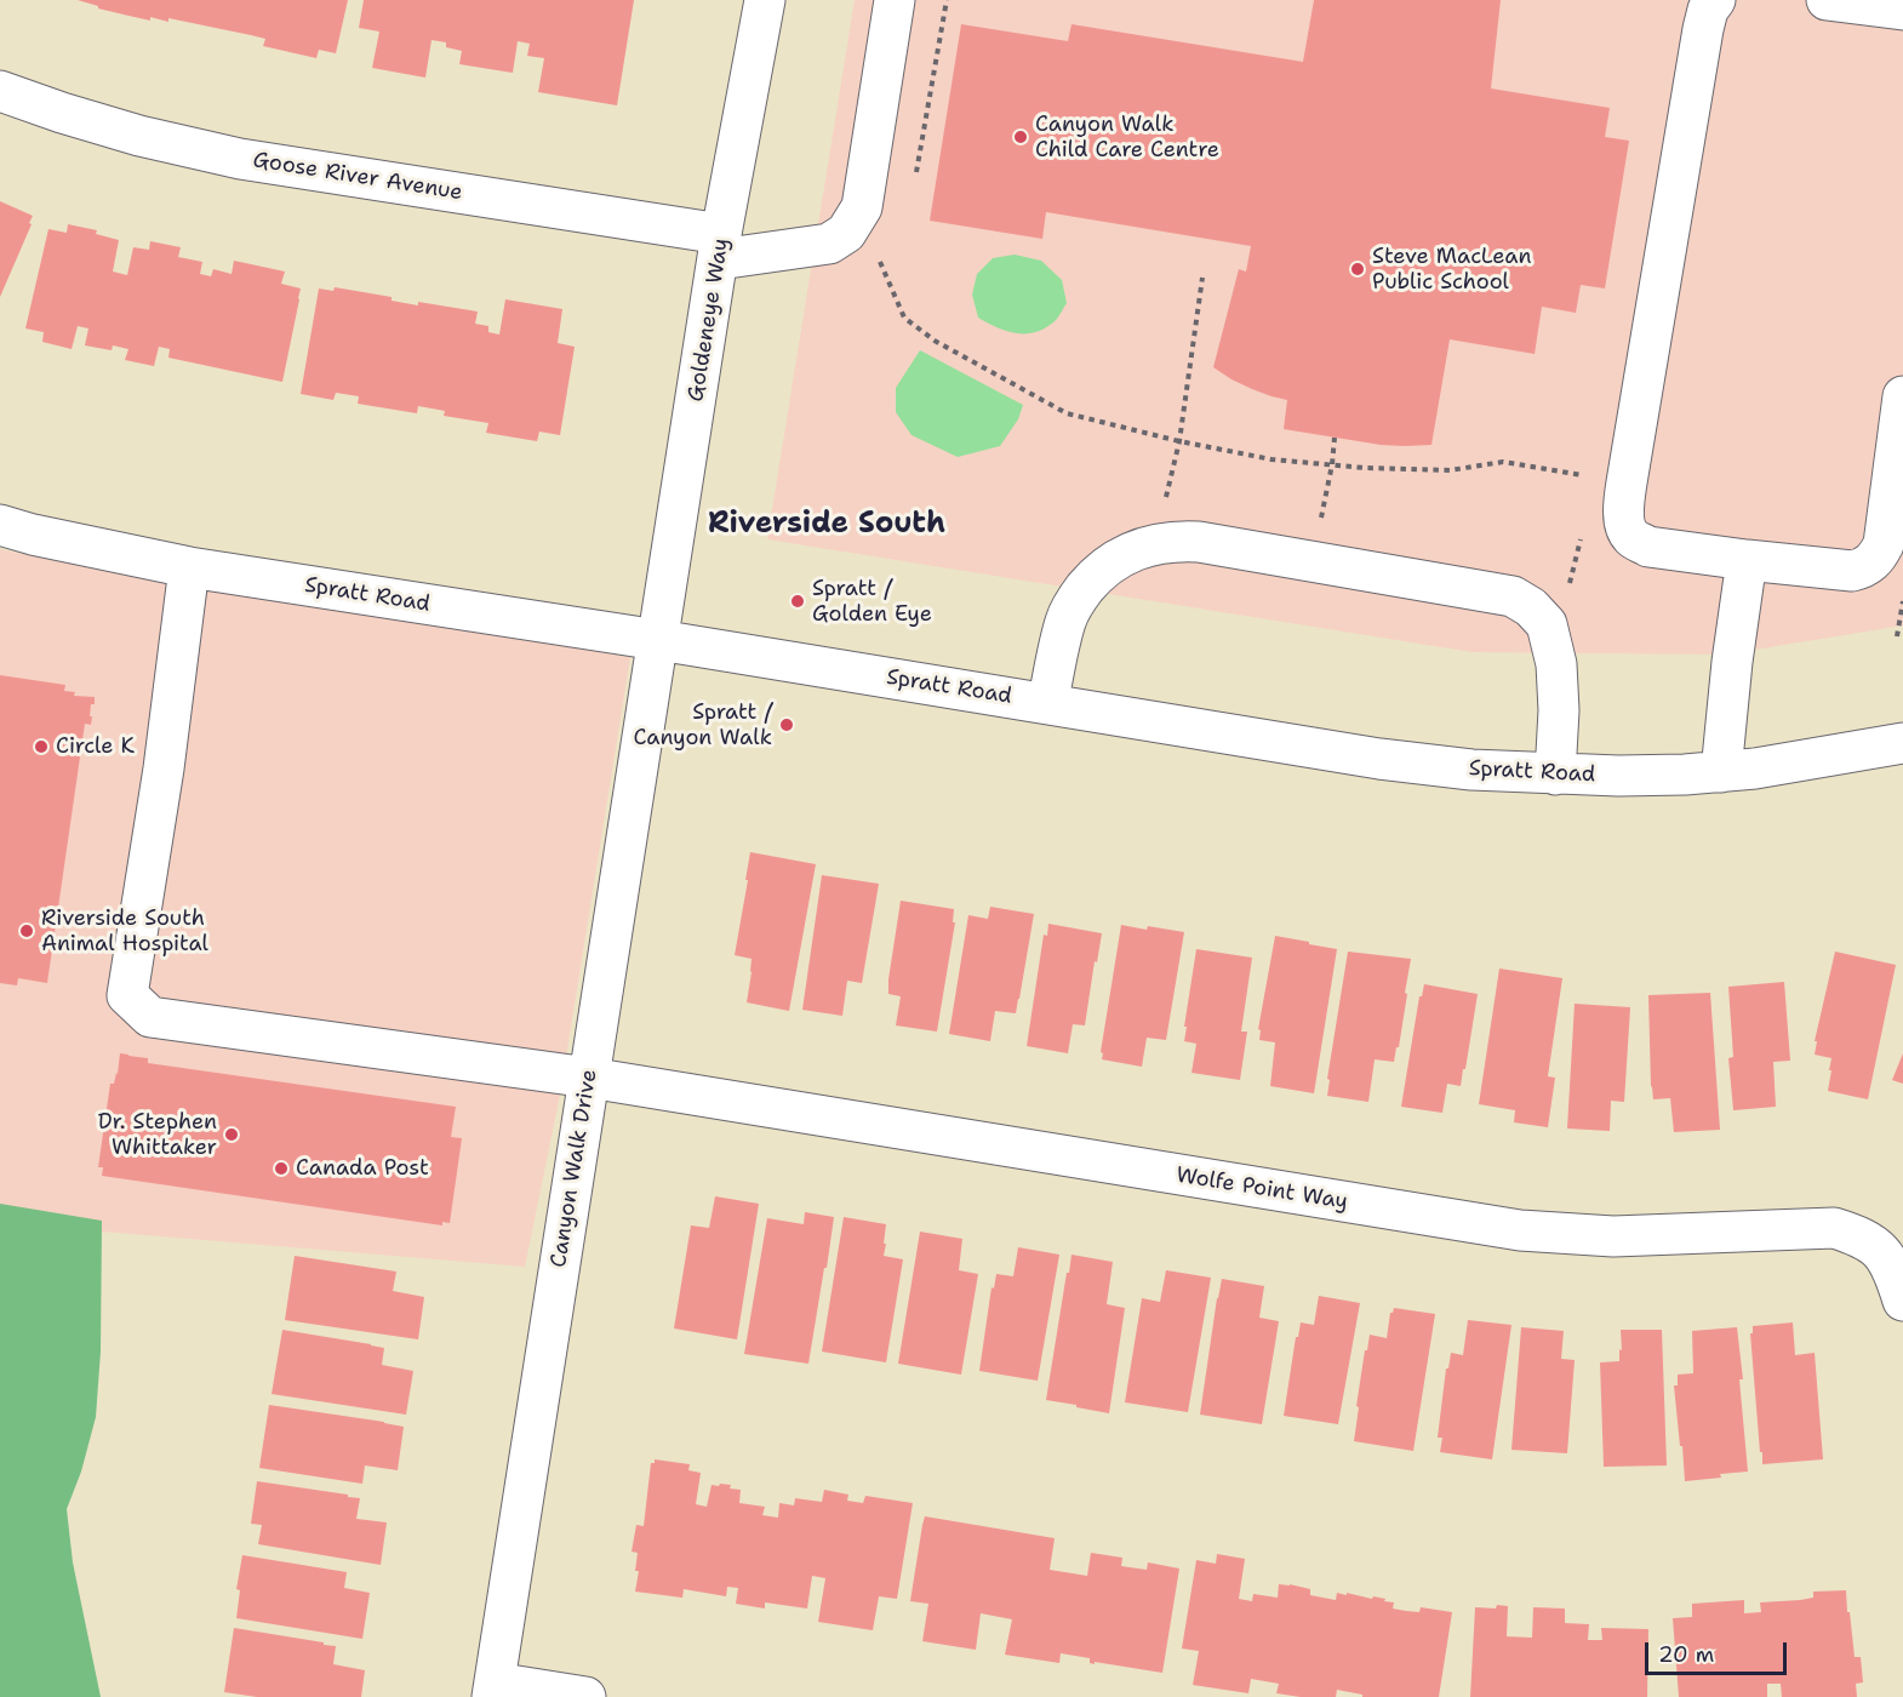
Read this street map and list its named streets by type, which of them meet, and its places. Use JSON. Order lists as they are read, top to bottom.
{
  "streets": {
    "street": [
      "Goose River Avenue",
      "Goldeneye Way",
      "Spratt Road",
      "Canyon Walk Drive",
      "Wolfe Point Way"
    ]
  },
  "crossings": [
    ["Goose River Avenue", "Goldeneye Way"],
    ["Goldeneye Way", "Spratt Road"],
    ["Goldeneye Way", "Canyon Walk Drive"],
    ["Spratt Road", "Canyon Walk Drive"],
    ["Spratt Road", "Wolfe Point Way"],
    ["Canyon Walk Drive", "Wolfe Point Way"]
  ],
  "districts": ["Riverside South"],
  "places": [
    "Canyon Walk Child Care Centre",
    "Steve MacLean Public School",
    "Spratt / Golden Eye",
    "Spratt / Canyon Walk",
    "Circle K",
    "Riverside South Animal Hospital",
    "Dr. Stephen Whittaker",
    "Canada Post"
  ],
  "scale_bar": "20 m"
}
